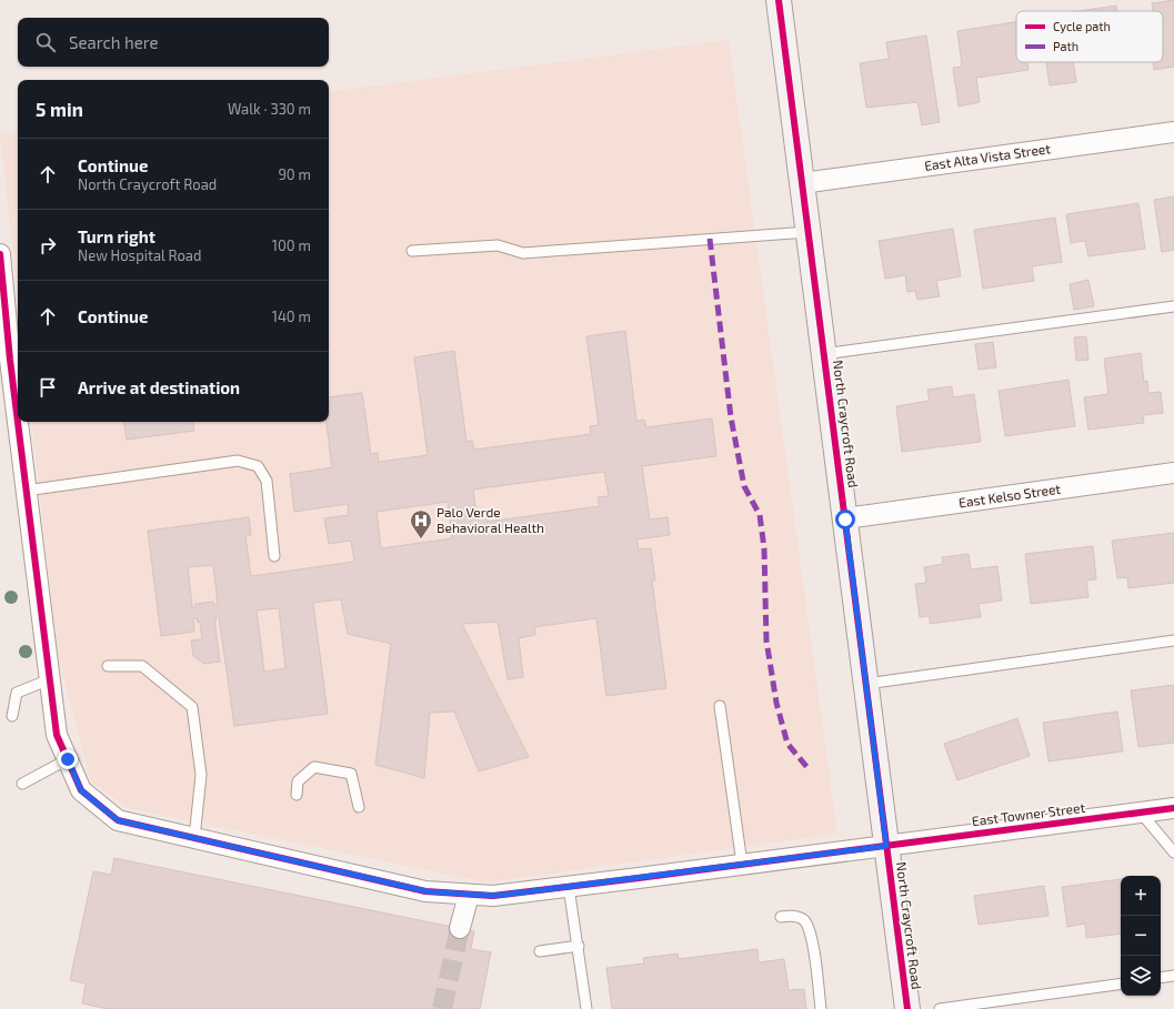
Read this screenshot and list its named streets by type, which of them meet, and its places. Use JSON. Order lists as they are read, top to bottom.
{
  "streets": {
    "main road": ["North Craycroft Road"],
    "street": ["East Alta Vista Street", "East Kelso Street", "East Towner Street"]
  },
  "crossings": [
    ["East Alta Vista Street", "North Craycroft Road"],
    ["North Craycroft Road", "East Kelso Street"],
    ["North Craycroft Road", "East Towner Street"]
  ],
  "places": {
    "hospital": ["Palo Verde Behavioral Health"]
  },
  "legend": ["Cycle path", "Path"],
  "page": {
    "search": "Search here",
    "heading": ["5 min", "Walk · 330 m"],
    "list": [
      ["Continue", "North Craycroft Road", "90 m"],
      ["Turn right", "New Hospital Road", "100 m"],
      ["Continue", "140 m"],
      "Arrive at destination"
    ],
    "map_buttons": ["+", "−"]
  }
}
